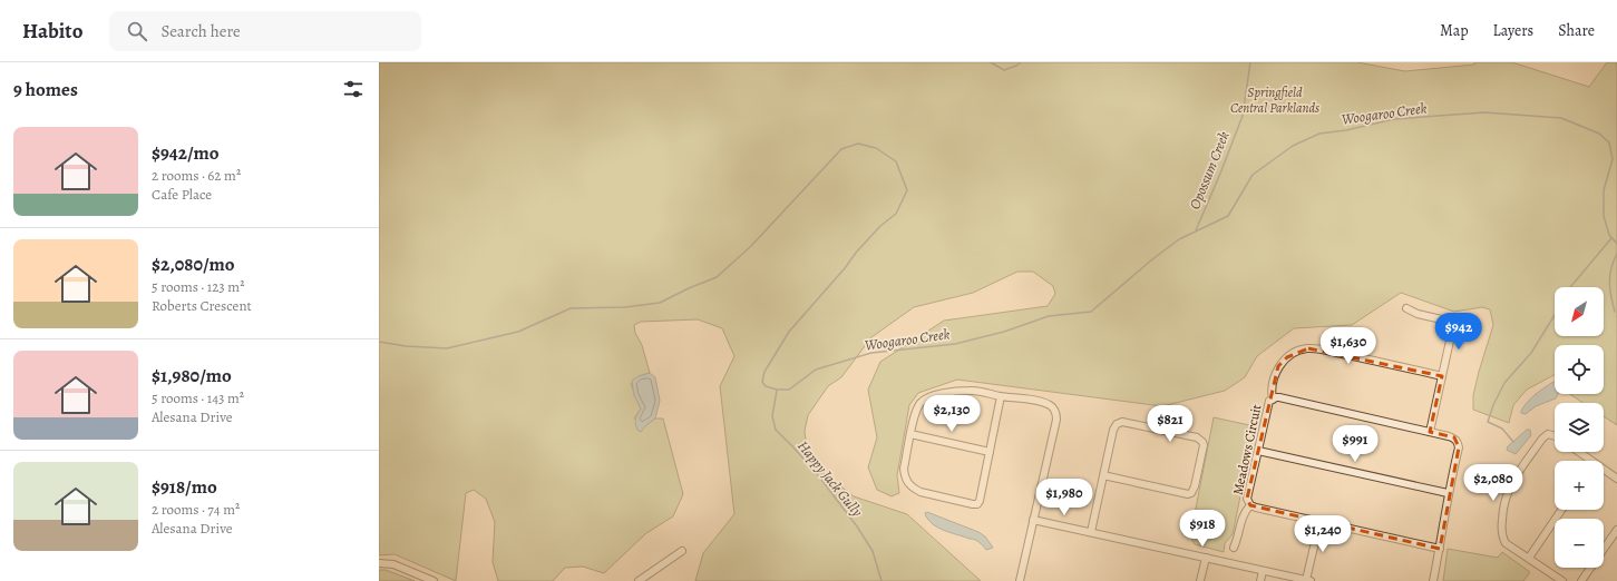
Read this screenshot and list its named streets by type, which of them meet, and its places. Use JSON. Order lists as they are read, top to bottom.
{
  "streets": {
    "street": ["Meadows Circuit"]
  },
  "water": ["Woogaroo Creek", "Opossum Creek", "Happy Jack Gully"],
  "parks": ["Springfield Central Parklands"],
  "north": "bottom left",
  "page": {
    "header": "Habito",
    "search": "Search here",
    "nav": ["Map", "Layers", "Share"],
    "heading": "9 homes",
    "list": [
      {
        "name": "$942/mo",
        "note": "2 rooms · 62 m² · Cafe Place"
      },
      {
        "name": "$2,080/mo",
        "note": "5 rooms · 123 m² · Roberts Crescent"
      },
      {
        "name": "$1,980/mo",
        "note": "5 rooms · 143 m² · Alesana Drive"
      },
      {
        "name": "$918/mo",
        "note": "2 rooms · 74 m² · Alesana Drive"
      }
    ],
    "map_buttons": ["+", "−"],
    "price": [
      "$942",
      "$1,630",
      "$2,130",
      "$821",
      "$991",
      "$2,080",
      "$1,980",
      "$918",
      "$1,240"
    ]
  }
}
